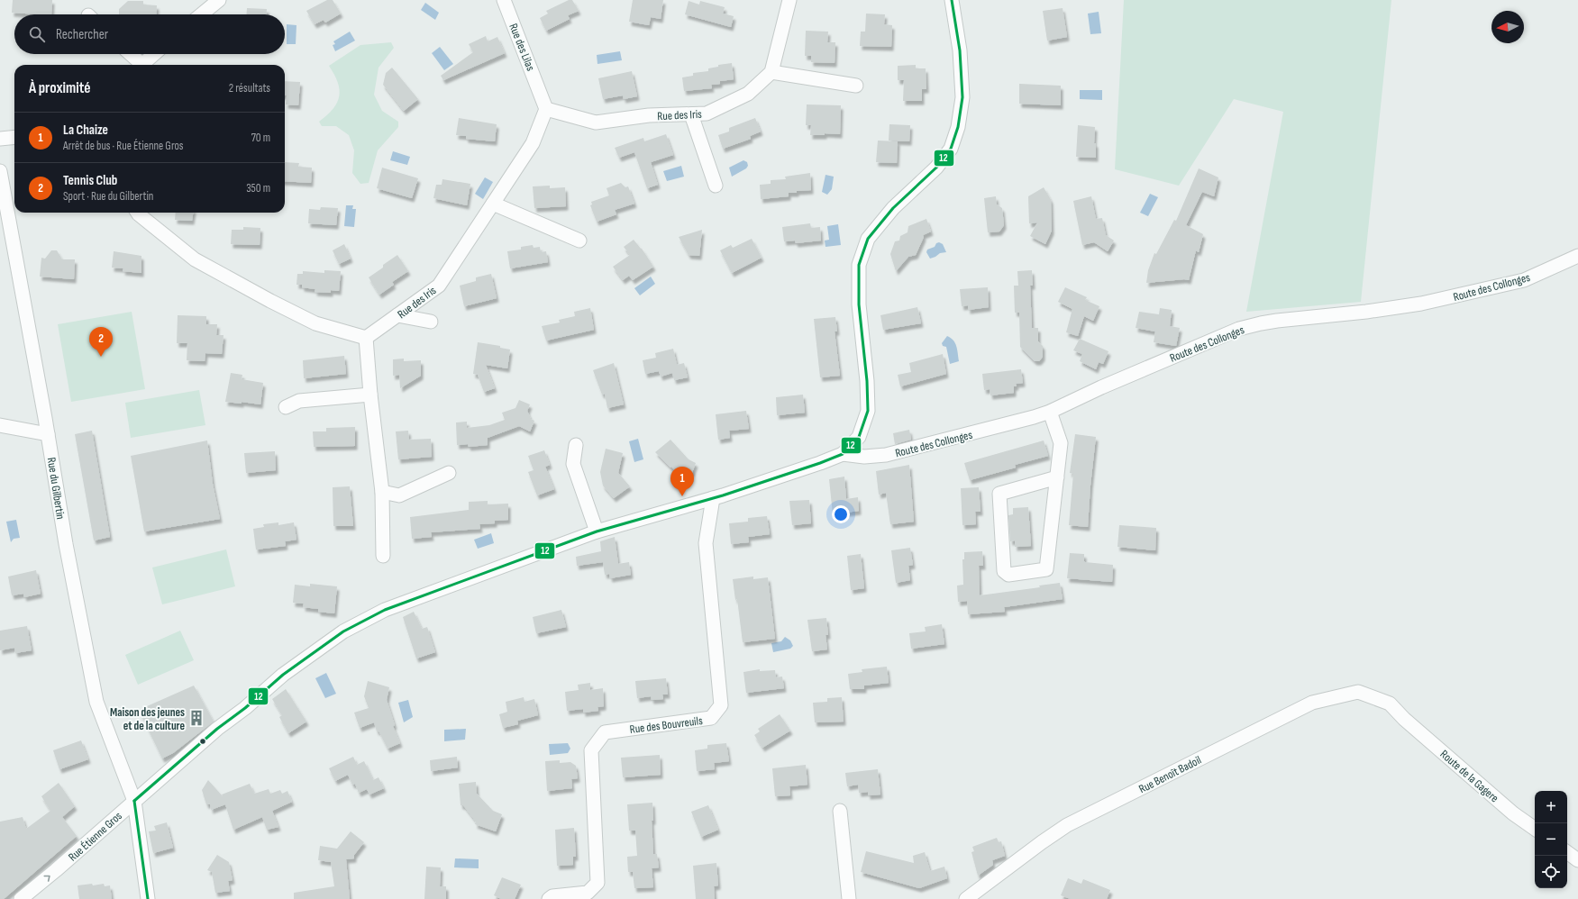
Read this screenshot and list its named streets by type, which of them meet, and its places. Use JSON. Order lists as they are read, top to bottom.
{
  "streets": {
    "street": [
      "Rue des Lilas",
      "Rue des Iris",
      "Route des Collonges",
      "Rue du Gilbertin",
      "Rue des Bouvreuils",
      "Rue Benoît Badoil",
      "Route de la Gagere",
      "Rue Étienne Gros"
    ]
  },
  "crossings": [
    ["Rue des Lilas", "Rue des Iris"],
    ["Route des Collonges", "Rue Étienne Gros"],
    ["Rue du Gilbertin", "Rue Étienne Gros"],
    ["Rue des Bouvreuils", "Rue Étienne Gros"],
    ["Rue Benoît Badoil", "Route de la Gagere"]
  ],
  "places": {
    "building": ["Maison des jeunes et de la culture"]
  },
  "lines": ["transit line 12"],
  "north": "left",
  "page": {
    "search": "Rechercher",
    "heading": ["À proximité", "2 résultats"],
    "list": [
      {
        "mark": "1",
        "name": "La Chaize",
        "note": "Arrêt de bus · Rue Étienne Gros",
        "value": "70 m"
      },
      {
        "mark": "2",
        "name": "Tennis Club",
        "note": "Sport · Rue du Gilbertin",
        "value": "350 m"
      }
    ],
    "pins": ["2", "1"],
    "map_buttons": ["+", "−"]
  }
}
